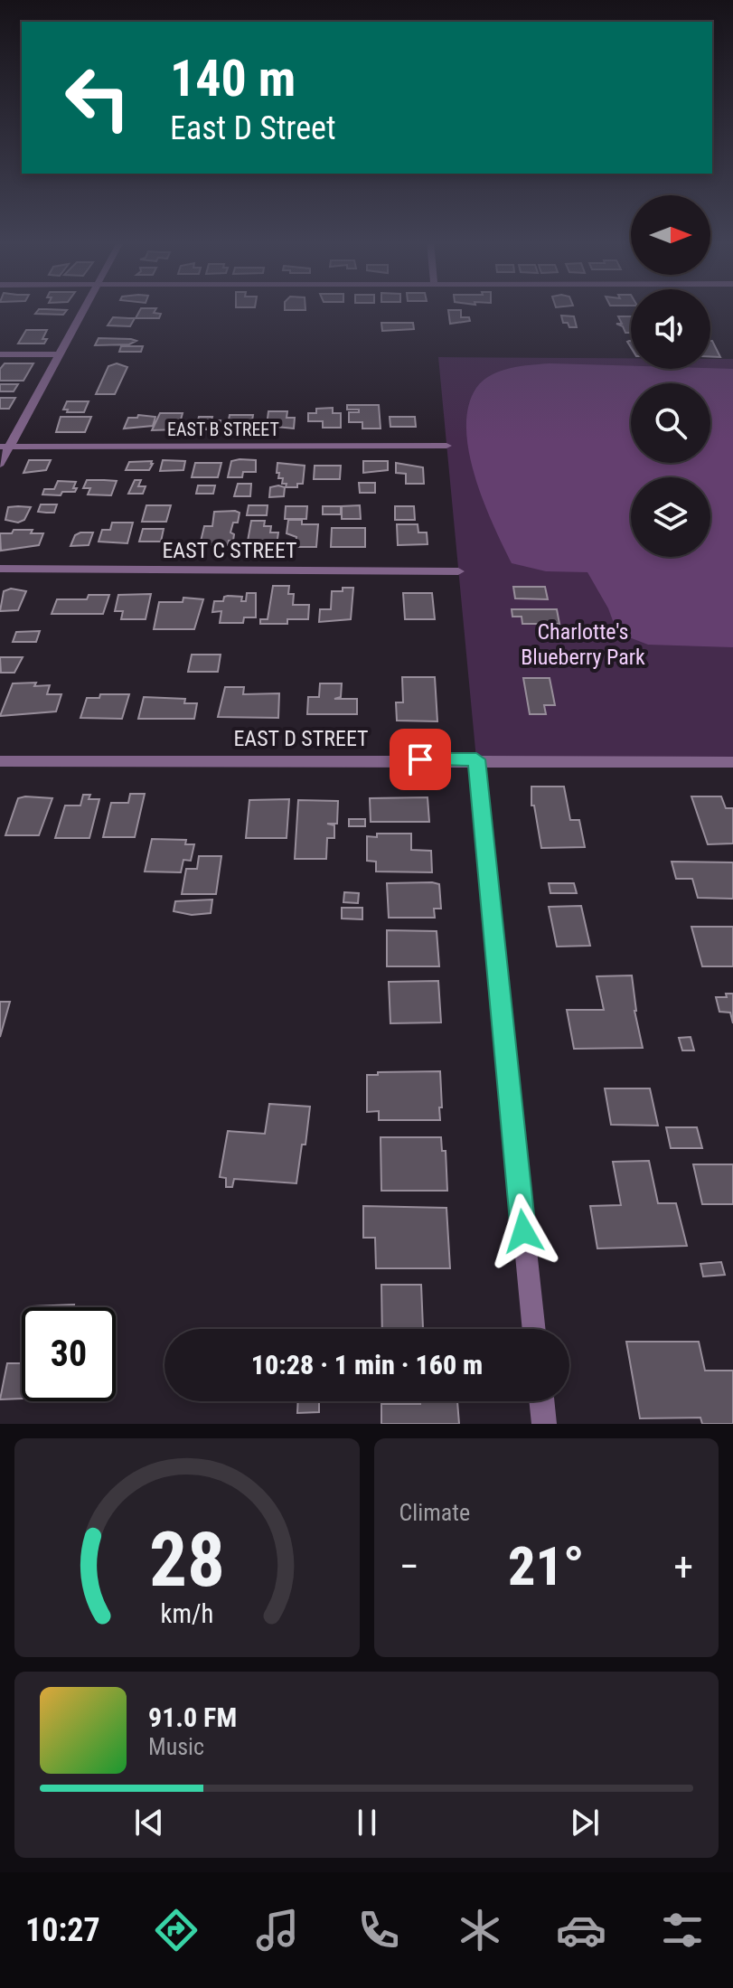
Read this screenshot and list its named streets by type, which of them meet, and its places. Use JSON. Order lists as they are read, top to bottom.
{
  "streets": {
    "street": ["EAST B STREET", "EAST C STREET", "EAST D STREET"]
  },
  "parks": ["Charlotte's Blueberry Park"],
  "north": "right",
  "page": {
    "turn": ["140 m", "East D Street"],
    "limit": "30",
    "trip": "10:28 · 1 min · 160 m",
    "tile": "Climate",
    "heat": ["−", "21°", "+"],
    "song": ["91.0 FM", "Music"],
    "tabs": "10:27",
    "gauge": ["28", "km/h"]
  }
}
